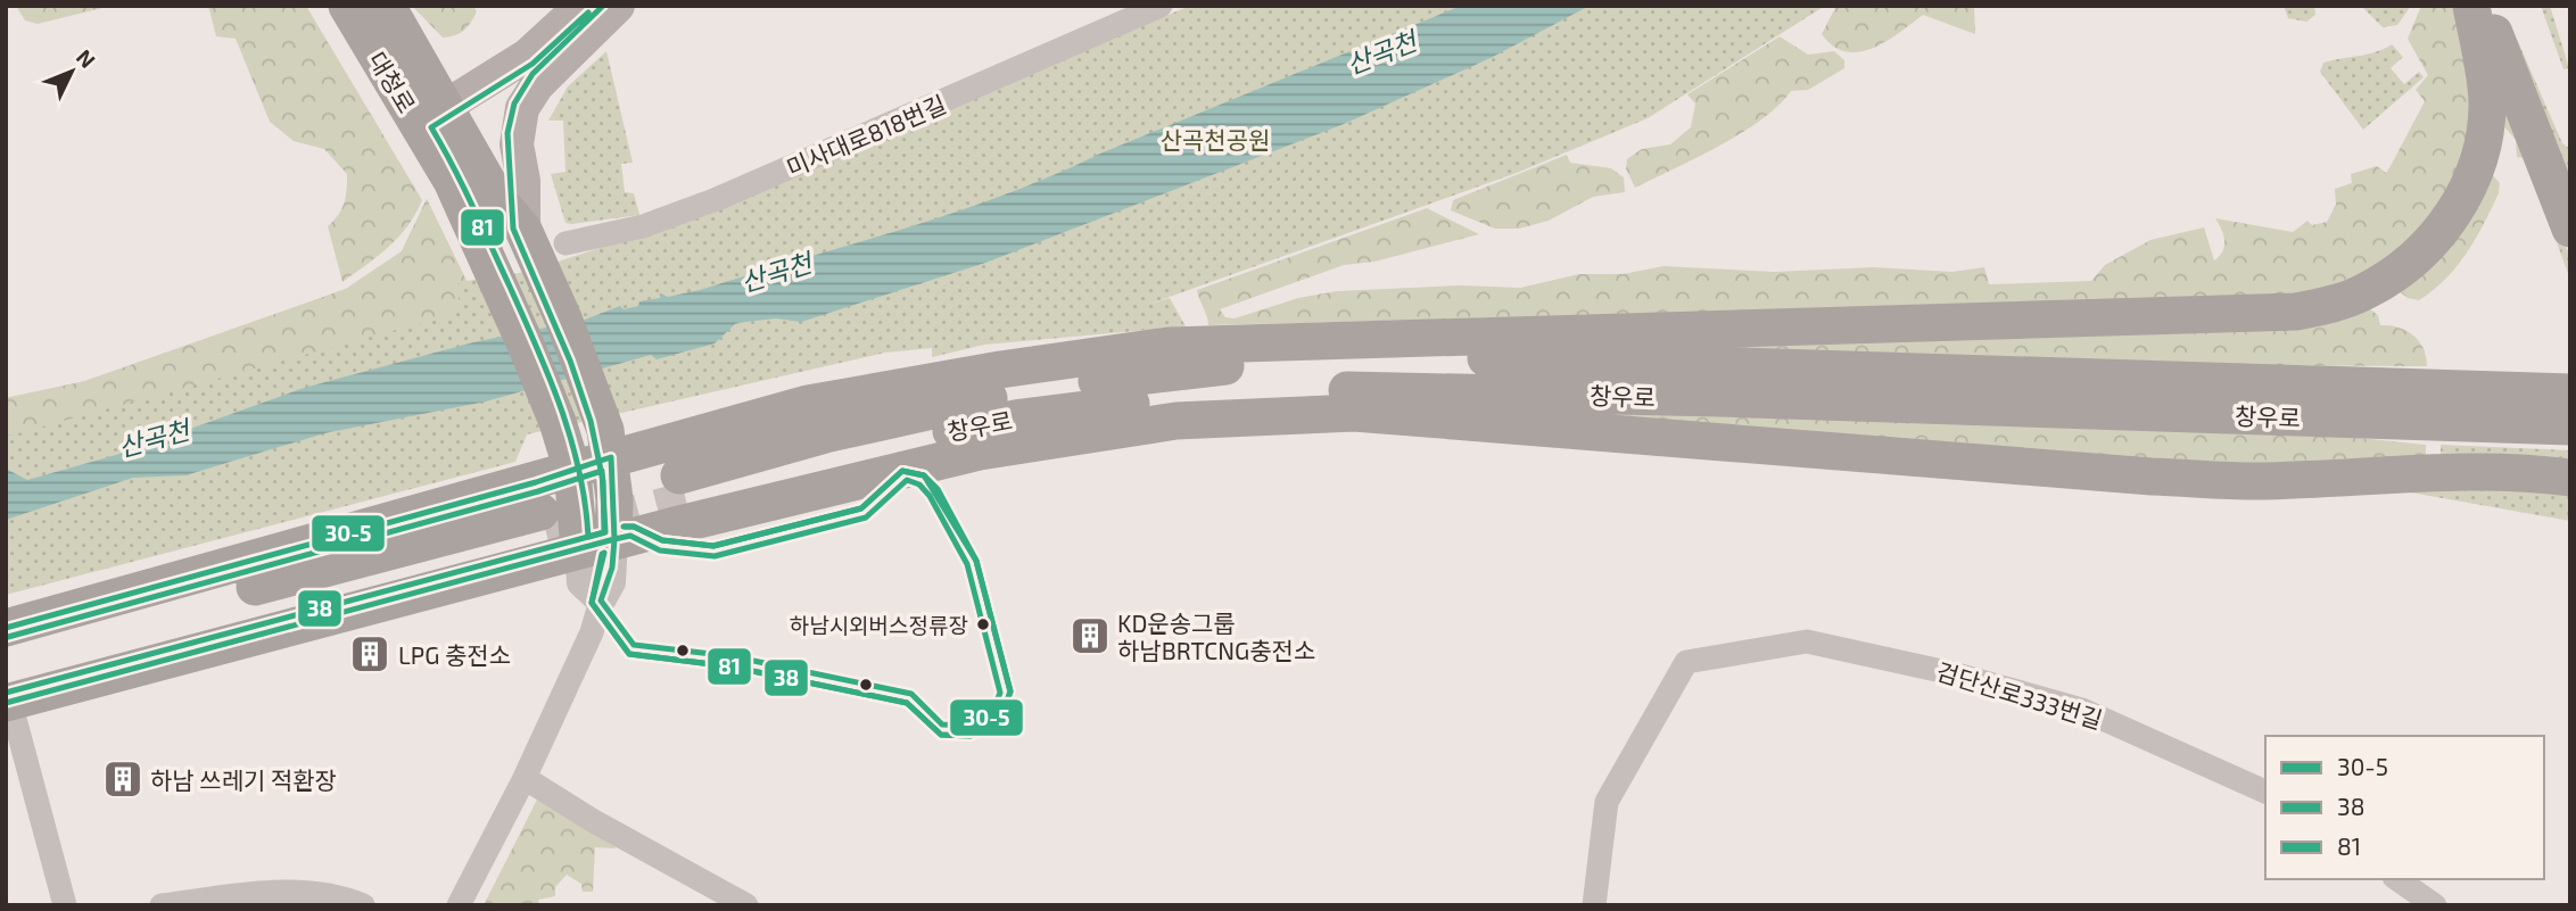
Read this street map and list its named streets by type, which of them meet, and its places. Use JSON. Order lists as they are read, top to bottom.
{
  "streets": {
    "main road": ["대청로", "창우로"],
    "street": ["미사대로818번길", "검단산로333번길"]
  },
  "water": ["산곡천"],
  "parks": ["산곡천공원"],
  "places": {
    "other": ["하남시외버스정류장"],
    "building": ["KD운송그룹 하남BRTCNG충전소", "LPG 충전소", "하남 쓰레기 적환장"]
  },
  "lines": ["transit line 81", "transit line 30-5", "transit line 38"],
  "legend": ["30-5", "38", "81"],
  "north": "top right"
}
